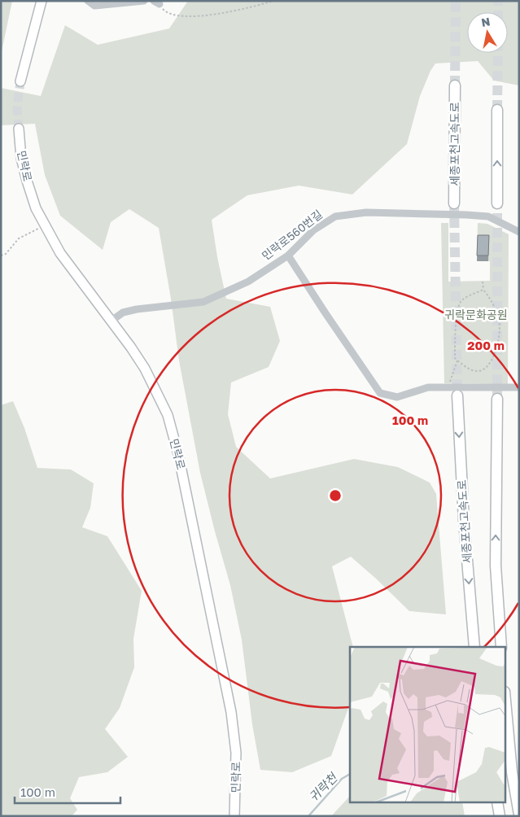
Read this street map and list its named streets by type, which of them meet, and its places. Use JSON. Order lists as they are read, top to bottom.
{
  "streets": {
    "highway": ["세종포천고속도로"],
    "main road": ["민락로"],
    "street": ["민락로560번길"]
  },
  "crossings": [
    ["민락로", "민락로560번길"]
  ],
  "water": ["귀락천"],
  "parks": ["귀락문화공원"],
  "scale_bar": "100 m",
  "north": "top",
  "rings": ["200 m", "100 m"]
}
